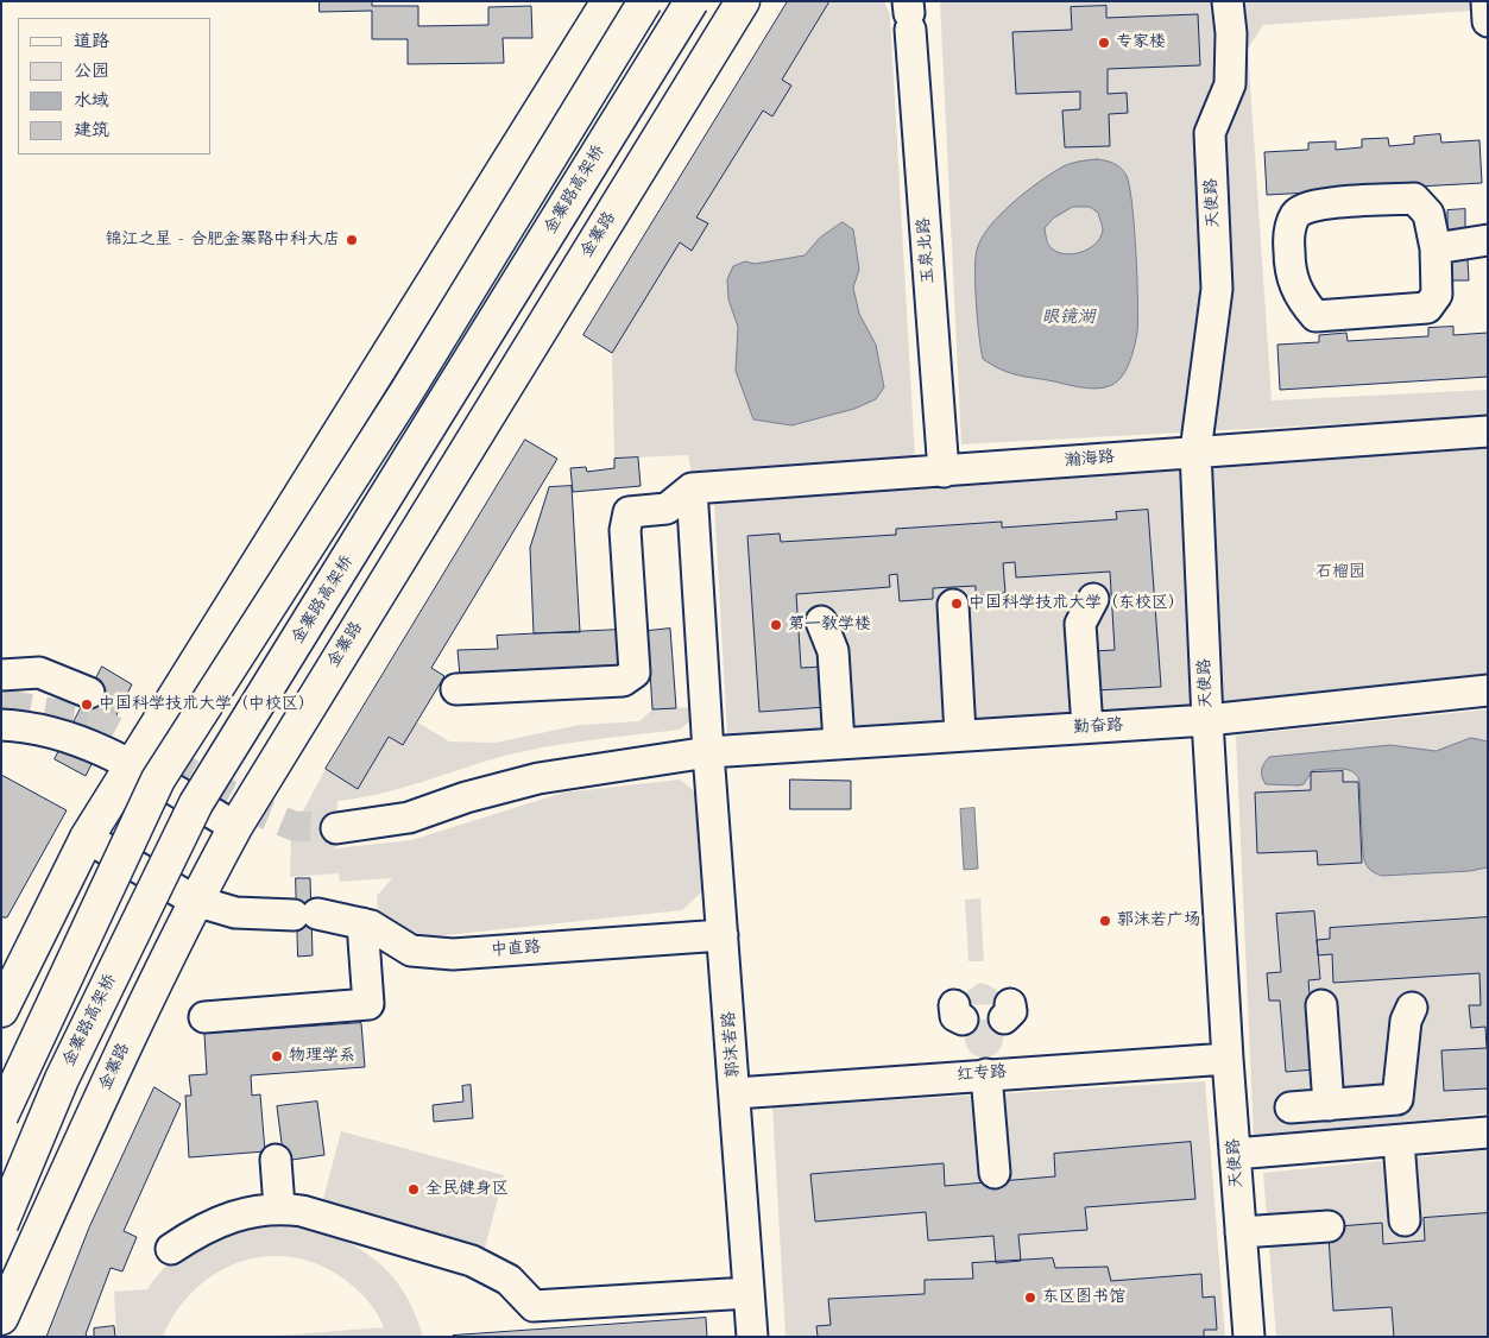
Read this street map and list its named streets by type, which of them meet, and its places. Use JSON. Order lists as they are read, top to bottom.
{
  "streets": {
    "highway": ["金寨路高架桥", "金寨路"],
    "street": [
      "天使路",
      "玉泉北路",
      "瀚海路",
      "勤奋路",
      "中直路",
      "郭沫若路",
      "红专路"
    ]
  },
  "crossings": [
    ["天使路", "瀚海路"],
    ["天使路", "勤奋路"],
    ["天使路", "红专路"],
    ["金寨路", "中直路"],
    ["玉泉北路", "瀚海路"],
    ["瀚海路", "郭沫若路"],
    ["勤奋路", "郭沫若路"],
    ["中直路", "郭沫若路"],
    ["郭沫若路", "红专路"]
  ],
  "water": ["眼镜湖"],
  "parks": ["石榴园"],
  "places": [
    "专家楼",
    "锦江之星 - 合肥金寨路中科大店",
    "中国科学技术大学（东校区）",
    "第一教学楼",
    "中国科学技术大学（中校区）",
    "郭沫若广场",
    "物理学系",
    "全民健身区",
    "东区图书馆"
  ],
  "legend": [
    "道路",
    "公园",
    "水域",
    "建筑"
  ]
}
